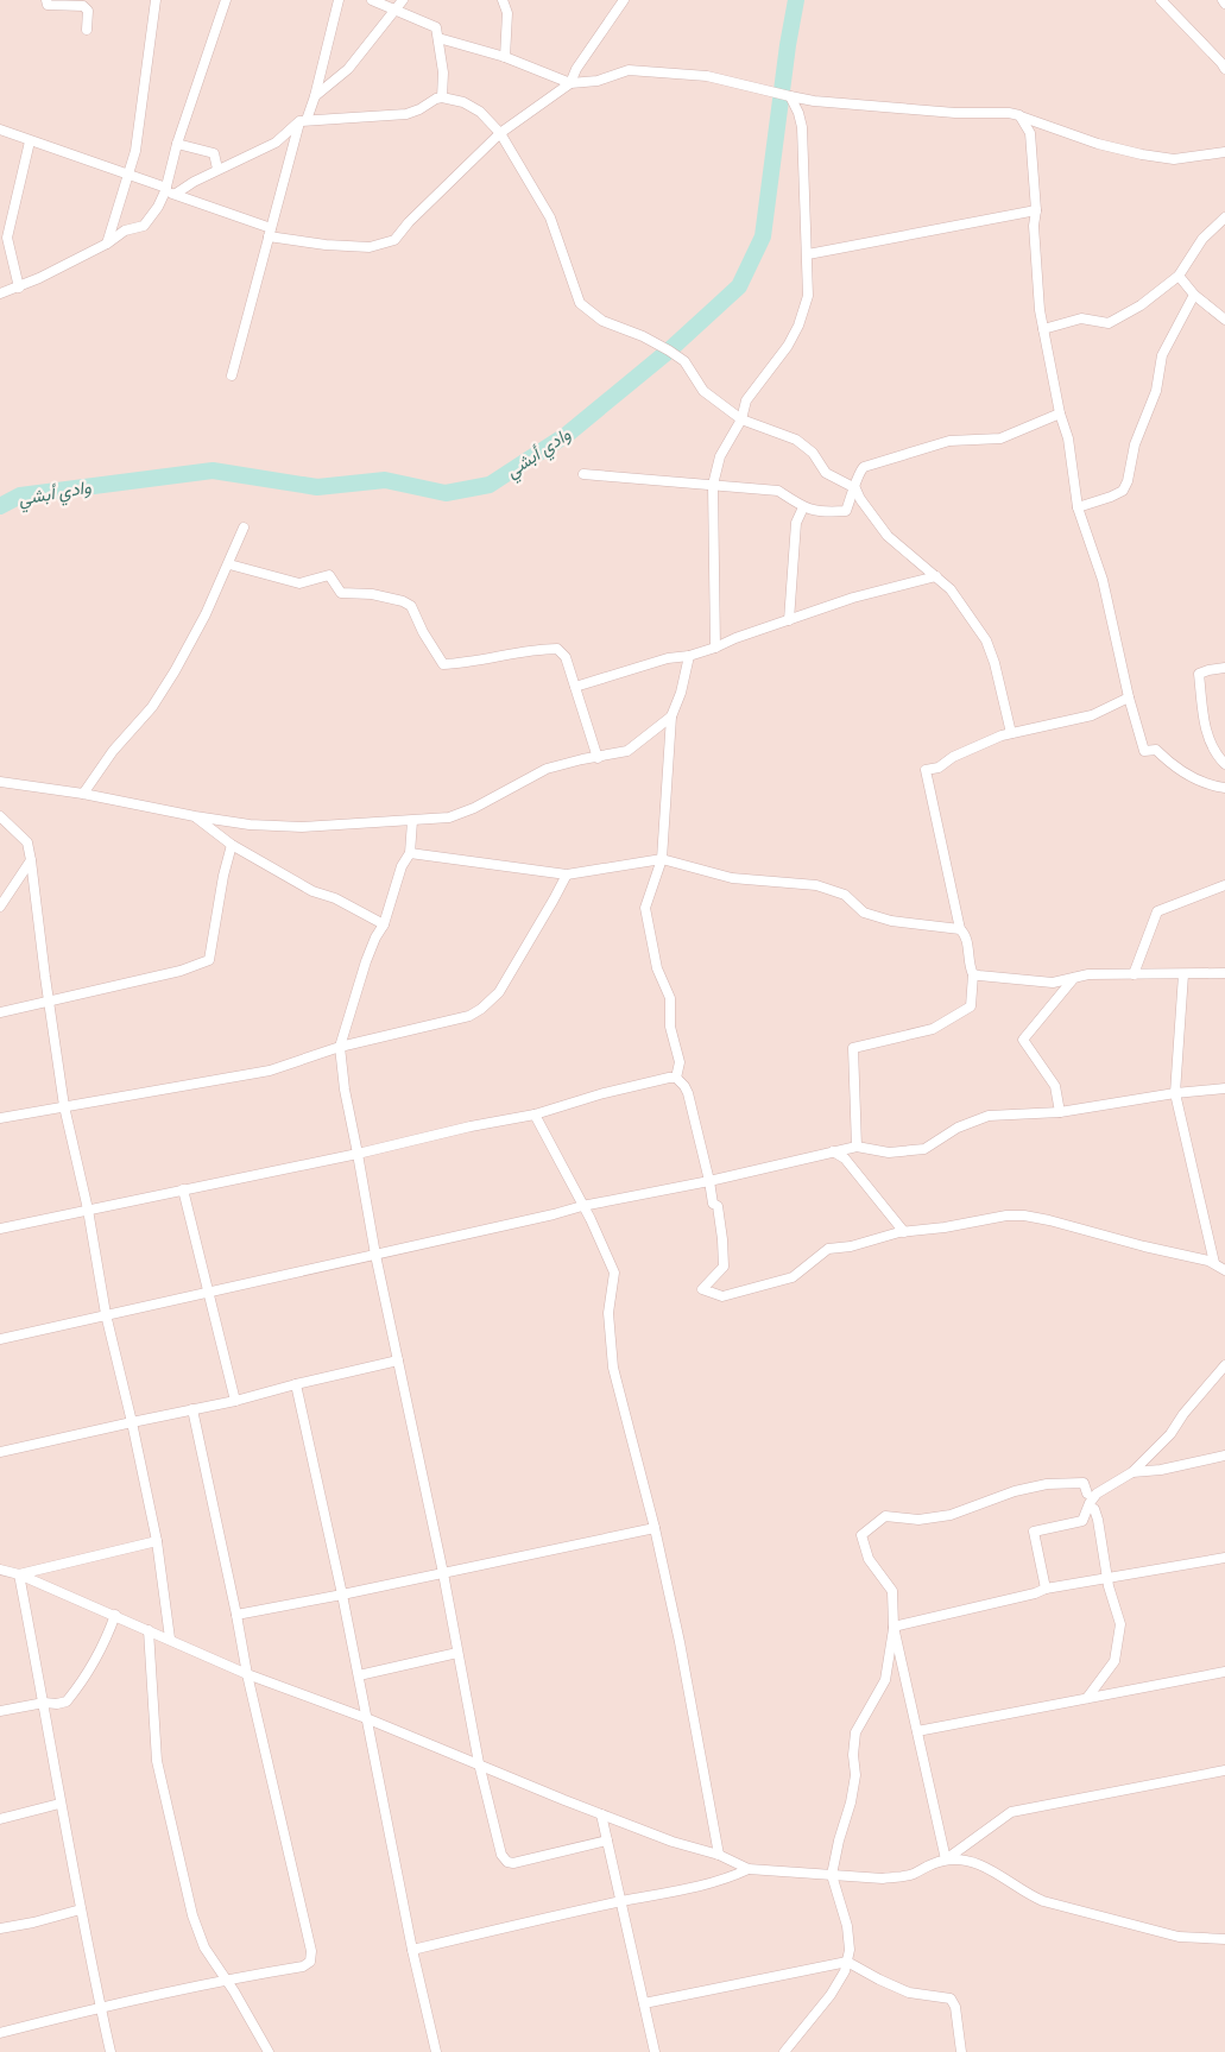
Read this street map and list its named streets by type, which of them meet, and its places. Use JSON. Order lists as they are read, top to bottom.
{
  "water": ["وادي أبشي"]
}
